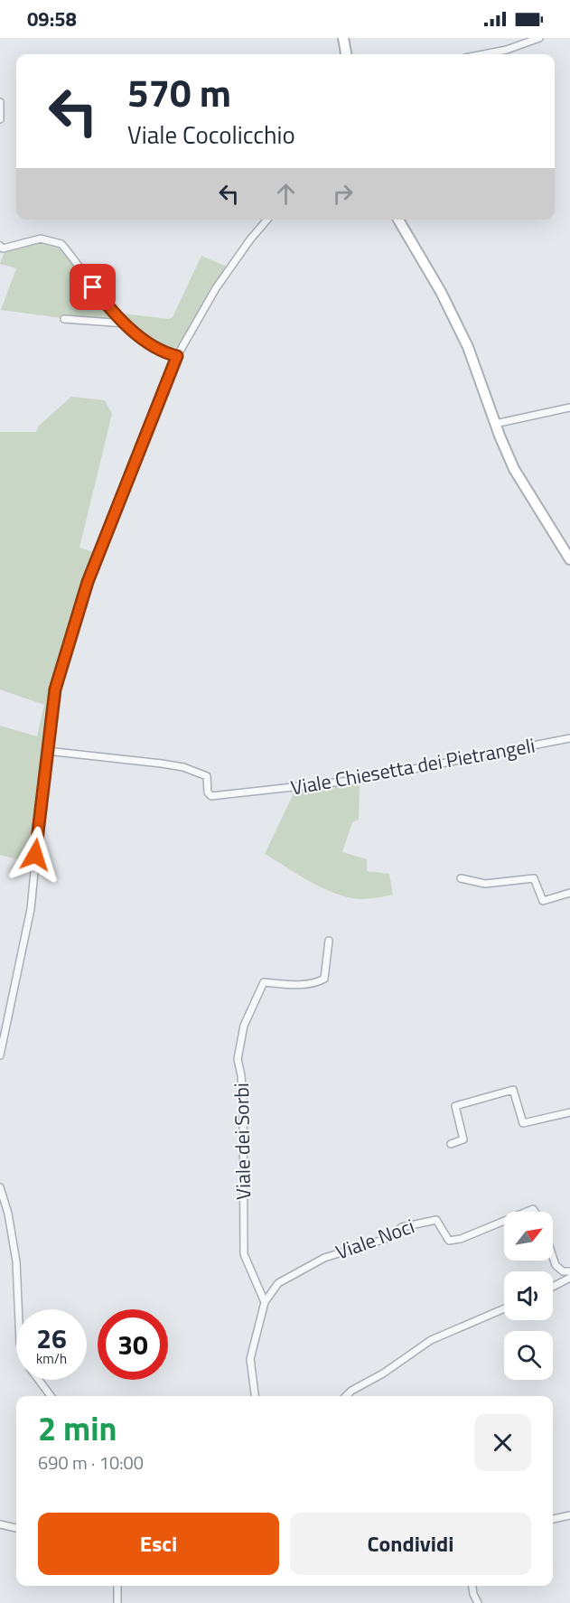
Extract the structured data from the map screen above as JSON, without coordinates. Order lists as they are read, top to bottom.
{
  "streets": {
    "street": ["Viale Chiesetta dei Pietrangeli", "Viale dei Sorbi", "Viale Noci"]
  },
  "crossings": [
    ["Viale dei Sorbi", "Viale Noci"]
  ],
  "north": "top right",
  "page": {
    "status": "09:58",
    "turn": ["570 m", "Viale Cocolicchio"],
    "speed": "26 km/h",
    "limit": "30",
    "heading": ["2 min", "690 m · 10:00"],
    "buttons": ["Esci", "Condividi"]
  }
}
